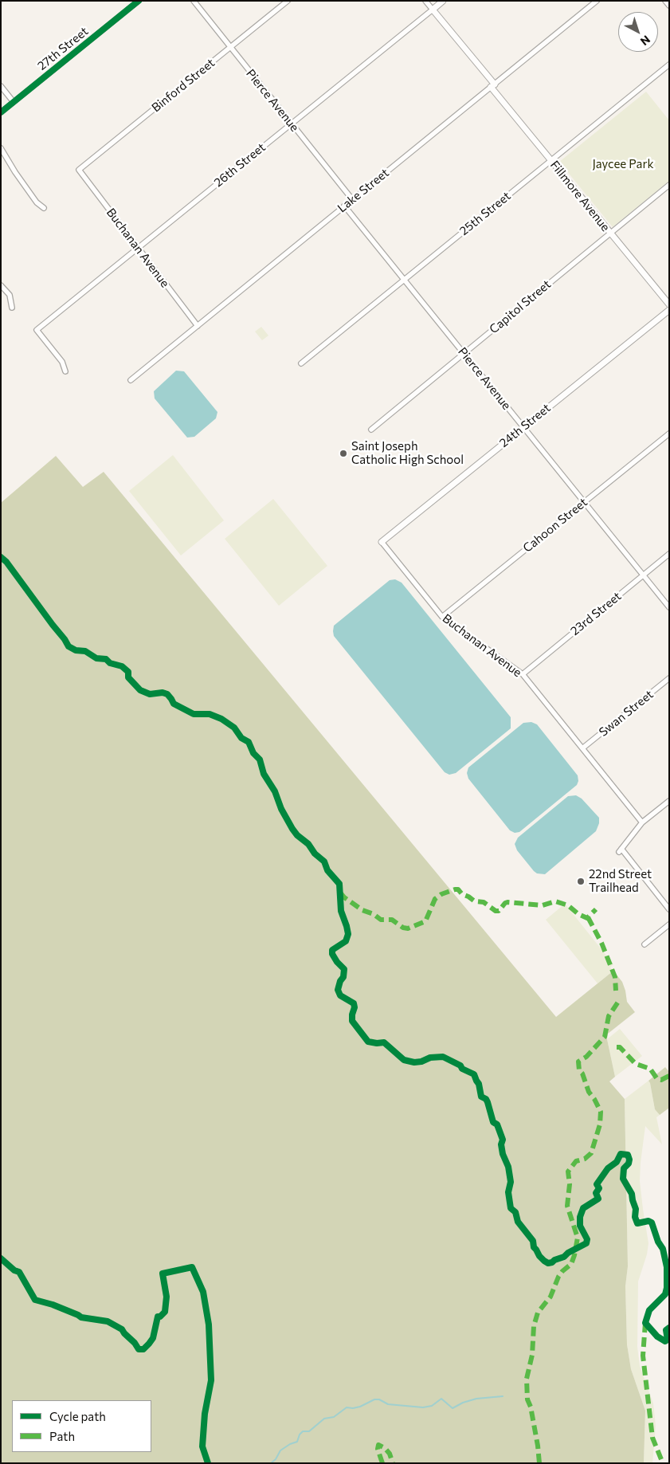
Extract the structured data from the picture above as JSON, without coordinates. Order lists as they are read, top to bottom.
{
  "streets": {
    "street": [
      "27th Street",
      "Binford Street",
      "Pierce Avenue",
      "26th Street",
      "Lake Street",
      "Fillmore Avenue",
      "25th Street",
      "Buchanan Avenue",
      "Capitol Street",
      "24th Street",
      "Cahoon Street",
      "23rd Street",
      "Swan Street"
    ]
  },
  "crossings": [
    ["Binford Street", "Pierce Avenue"],
    ["Binford Street", "Buchanan Avenue"],
    ["Pierce Avenue", "26th Street"],
    ["Pierce Avenue", "Lake Street"],
    ["Pierce Avenue", "25th Street"],
    ["Pierce Avenue", "Capitol Street"],
    ["Pierce Avenue", "24th Street"],
    ["Pierce Avenue", "Cahoon Street"],
    ["Pierce Avenue", "23rd Street"],
    ["26th Street", "Fillmore Avenue"],
    ["26th Street", "Buchanan Avenue"],
    ["Lake Street", "Fillmore Avenue"],
    ["Lake Street", "Buchanan Avenue"],
    ["Fillmore Avenue", "25th Street"],
    ["Fillmore Avenue", "Capitol Street"],
    ["Buchanan Avenue", "24th Street"],
    ["Buchanan Avenue", "Cahoon Street"],
    ["Buchanan Avenue", "23rd Street"],
    ["Buchanan Avenue", "Swan Street"]
  ],
  "parks": ["Jaycee Park"],
  "places": ["Saint Joseph Catholic High School", "22nd Street Trailhead"],
  "legend": ["Cycle path", "Path"],
  "north": "bottom right"
}
